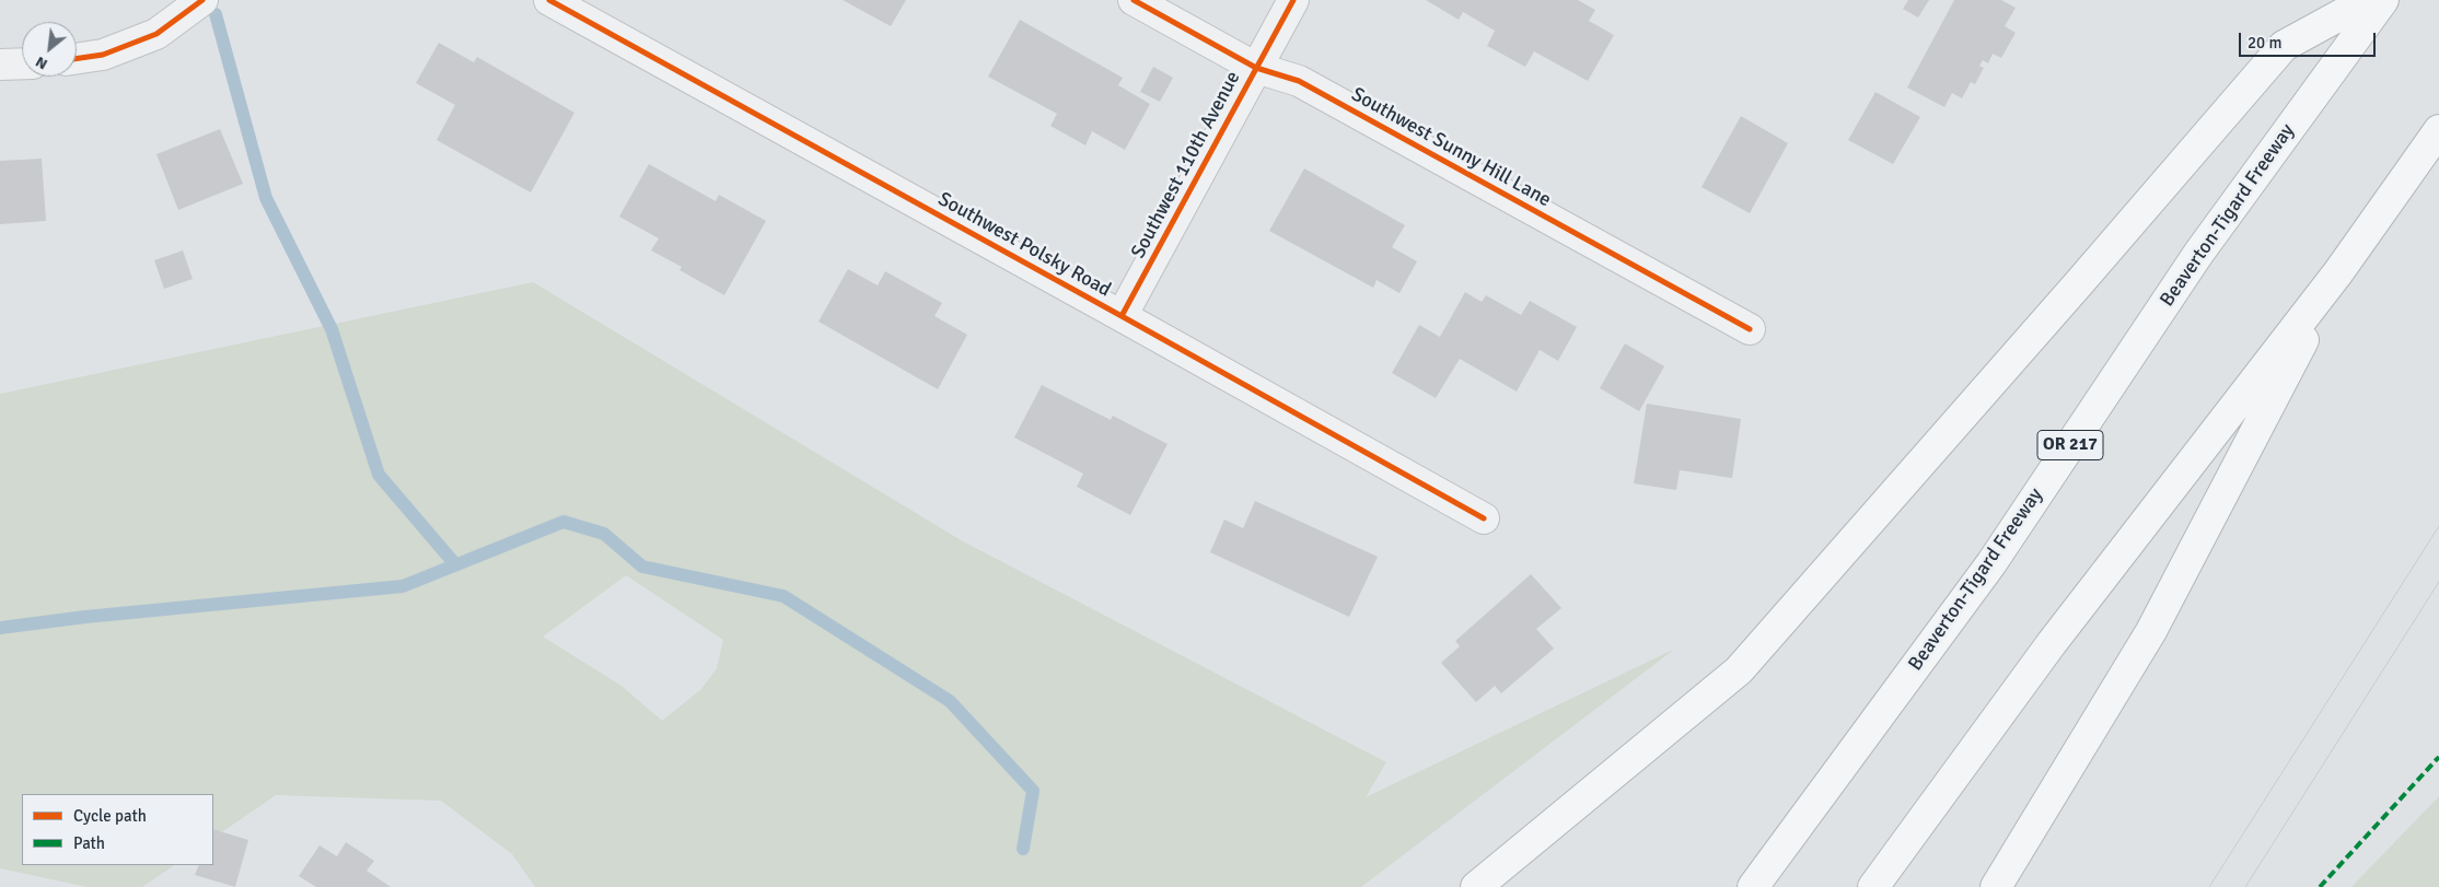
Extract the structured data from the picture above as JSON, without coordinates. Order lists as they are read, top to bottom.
{
  "streets": {
    "highway": ["Beaverton-Tigard Freeway", "OR 217"],
    "street": ["Southwest Sunny Hill Lane", "Southwest 110th Avenue", "Southwest Polsky Road"]
  },
  "crossings": [
    ["Southwest Sunny Hill Lane", "Southwest 110th Avenue"],
    ["Southwest 110th Avenue", "Southwest Polsky Road"]
  ],
  "legend": ["Cycle path", "Path"],
  "scale_bar": "20 m",
  "north": "bottom left"
}
